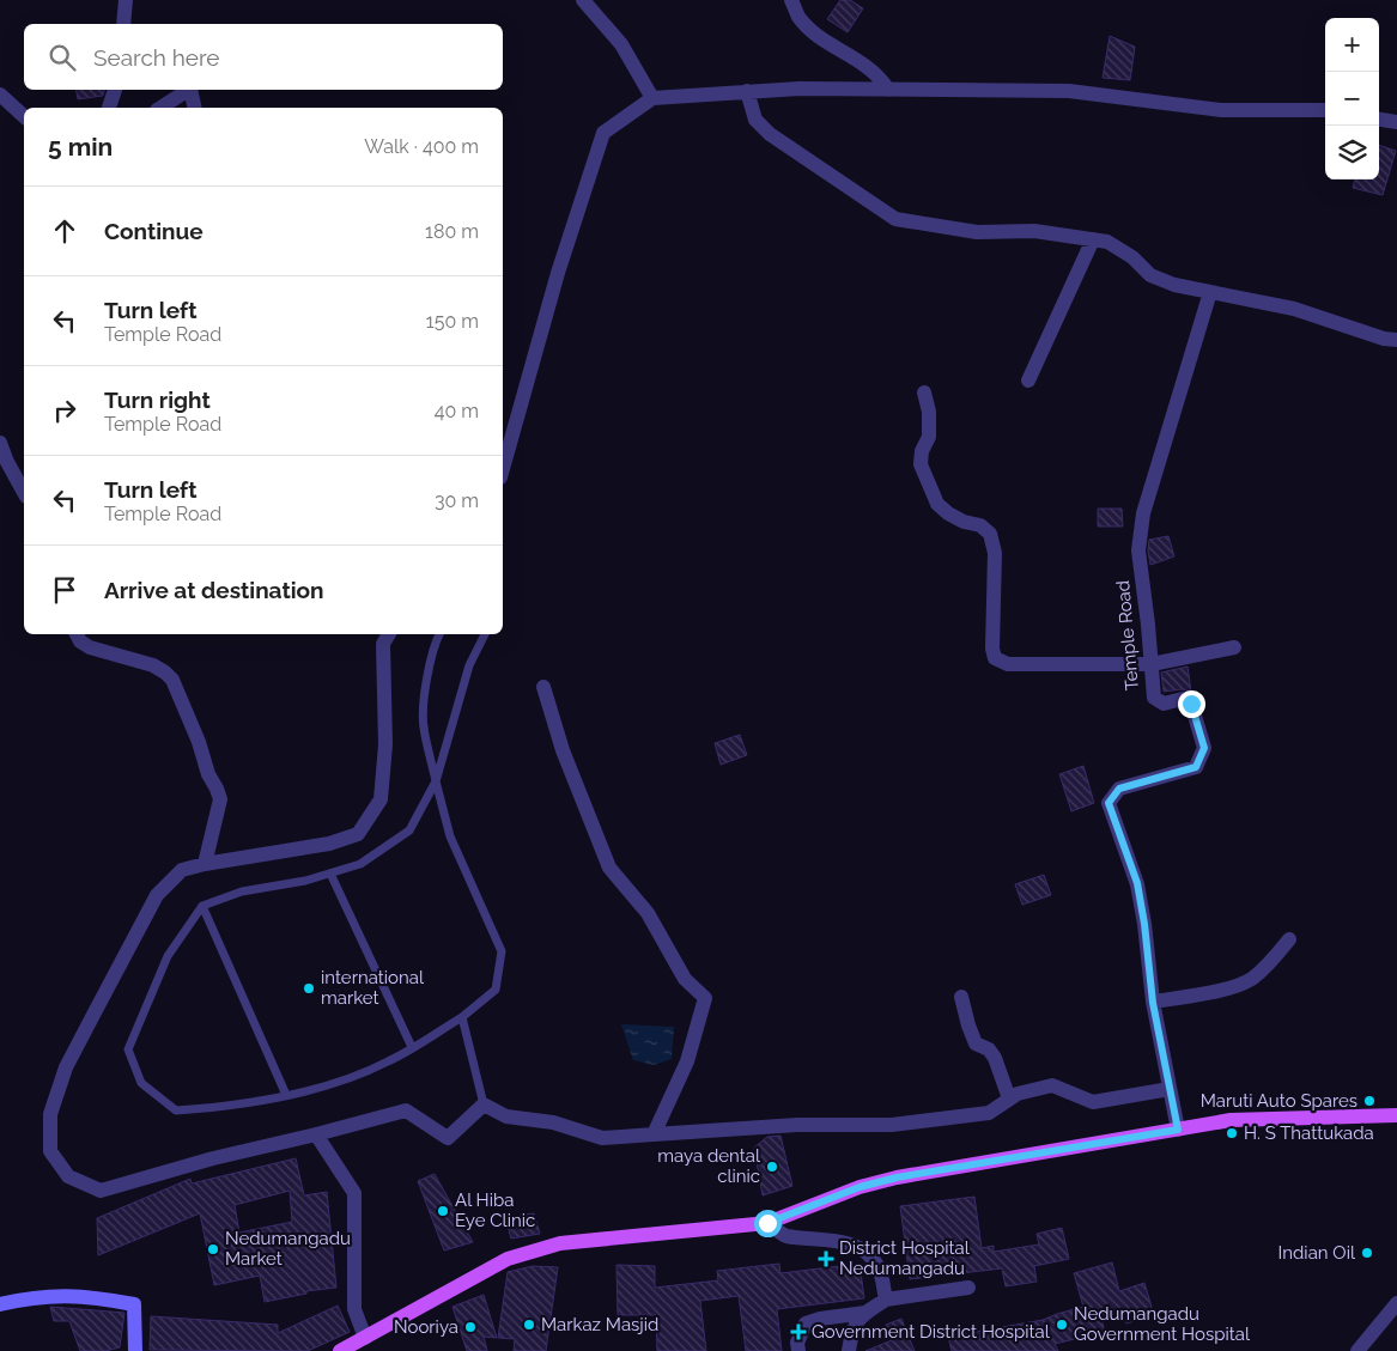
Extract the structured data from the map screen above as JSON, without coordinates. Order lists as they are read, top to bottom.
{
  "streets": {
    "street": ["Temple Road"]
  },
  "places": {
    "other": [
      "international market",
      "Maruti Auto Spares",
      "H. S Thattukada",
      "maya dental clinic",
      "Al Hiba Eye Clinic",
      "Nedumangadu Market",
      "Indian Oil",
      "Markaz Masjid",
      "Nedumangadu Government Hospital",
      "Nooriya"
    ],
    "health": ["District Hospital Nedumangadu", "Government District Hospital"]
  },
  "page": {
    "map_buttons": ["+", "−"],
    "search": "Search here",
    "heading": ["5 min", "Walk · 400 m"],
    "list": [
      ["Continue", "180 m"],
      ["Turn left", "Temple Road", "150 m"],
      ["Turn right", "Temple Road", "40 m"],
      ["Turn left", "Temple Road", "30 m"],
      "Arrive at destination"
    ]
  }
}
